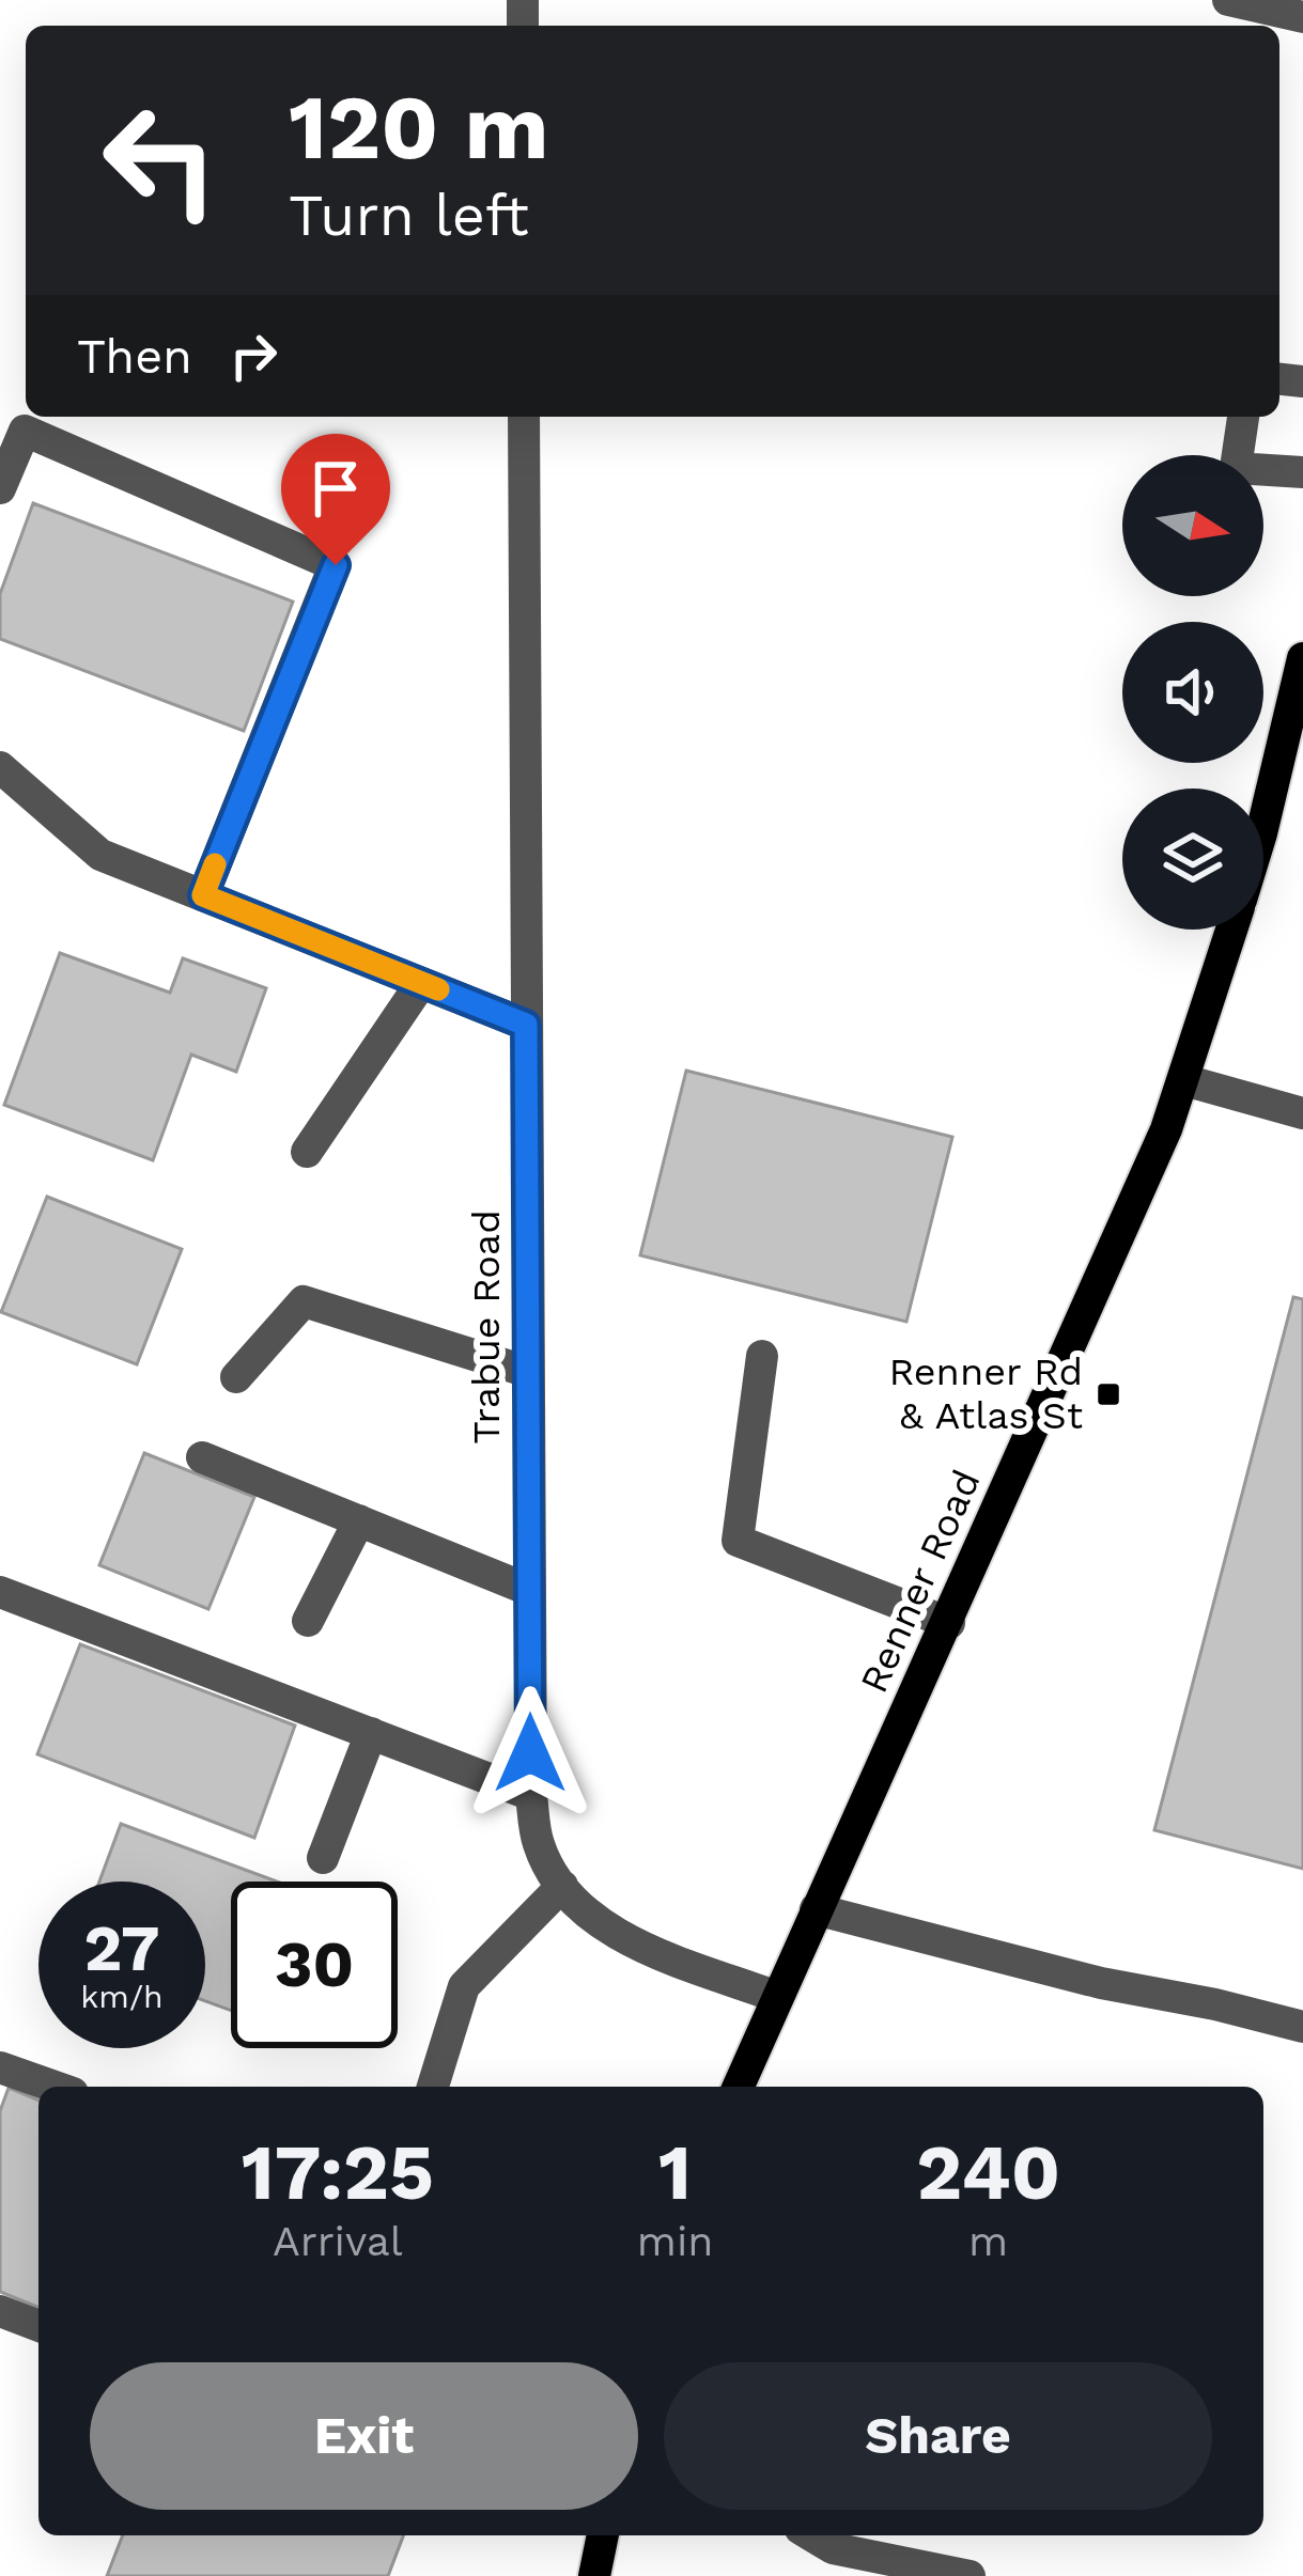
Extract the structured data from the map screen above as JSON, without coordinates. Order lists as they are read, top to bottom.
{
  "streets": {
    "main road": ["Renner Road"],
    "street": ["Trabue Road"]
  },
  "crossings": [
    ["Trabue Road", "Renner Road"]
  ],
  "places": {
    "transit": ["Renner Rd & Atlas St"]
  },
  "north": "right",
  "page": {
    "turn": ["120 m", "Turn left"],
    "then": "Then",
    "speed": "27 km/h",
    "limit": "30",
    "eta": [
      "17:25",
      "Arrival",
      "1",
      "min",
      "240",
      "m"
    ],
    "buttons": ["Exit", "Share"]
  }
}
